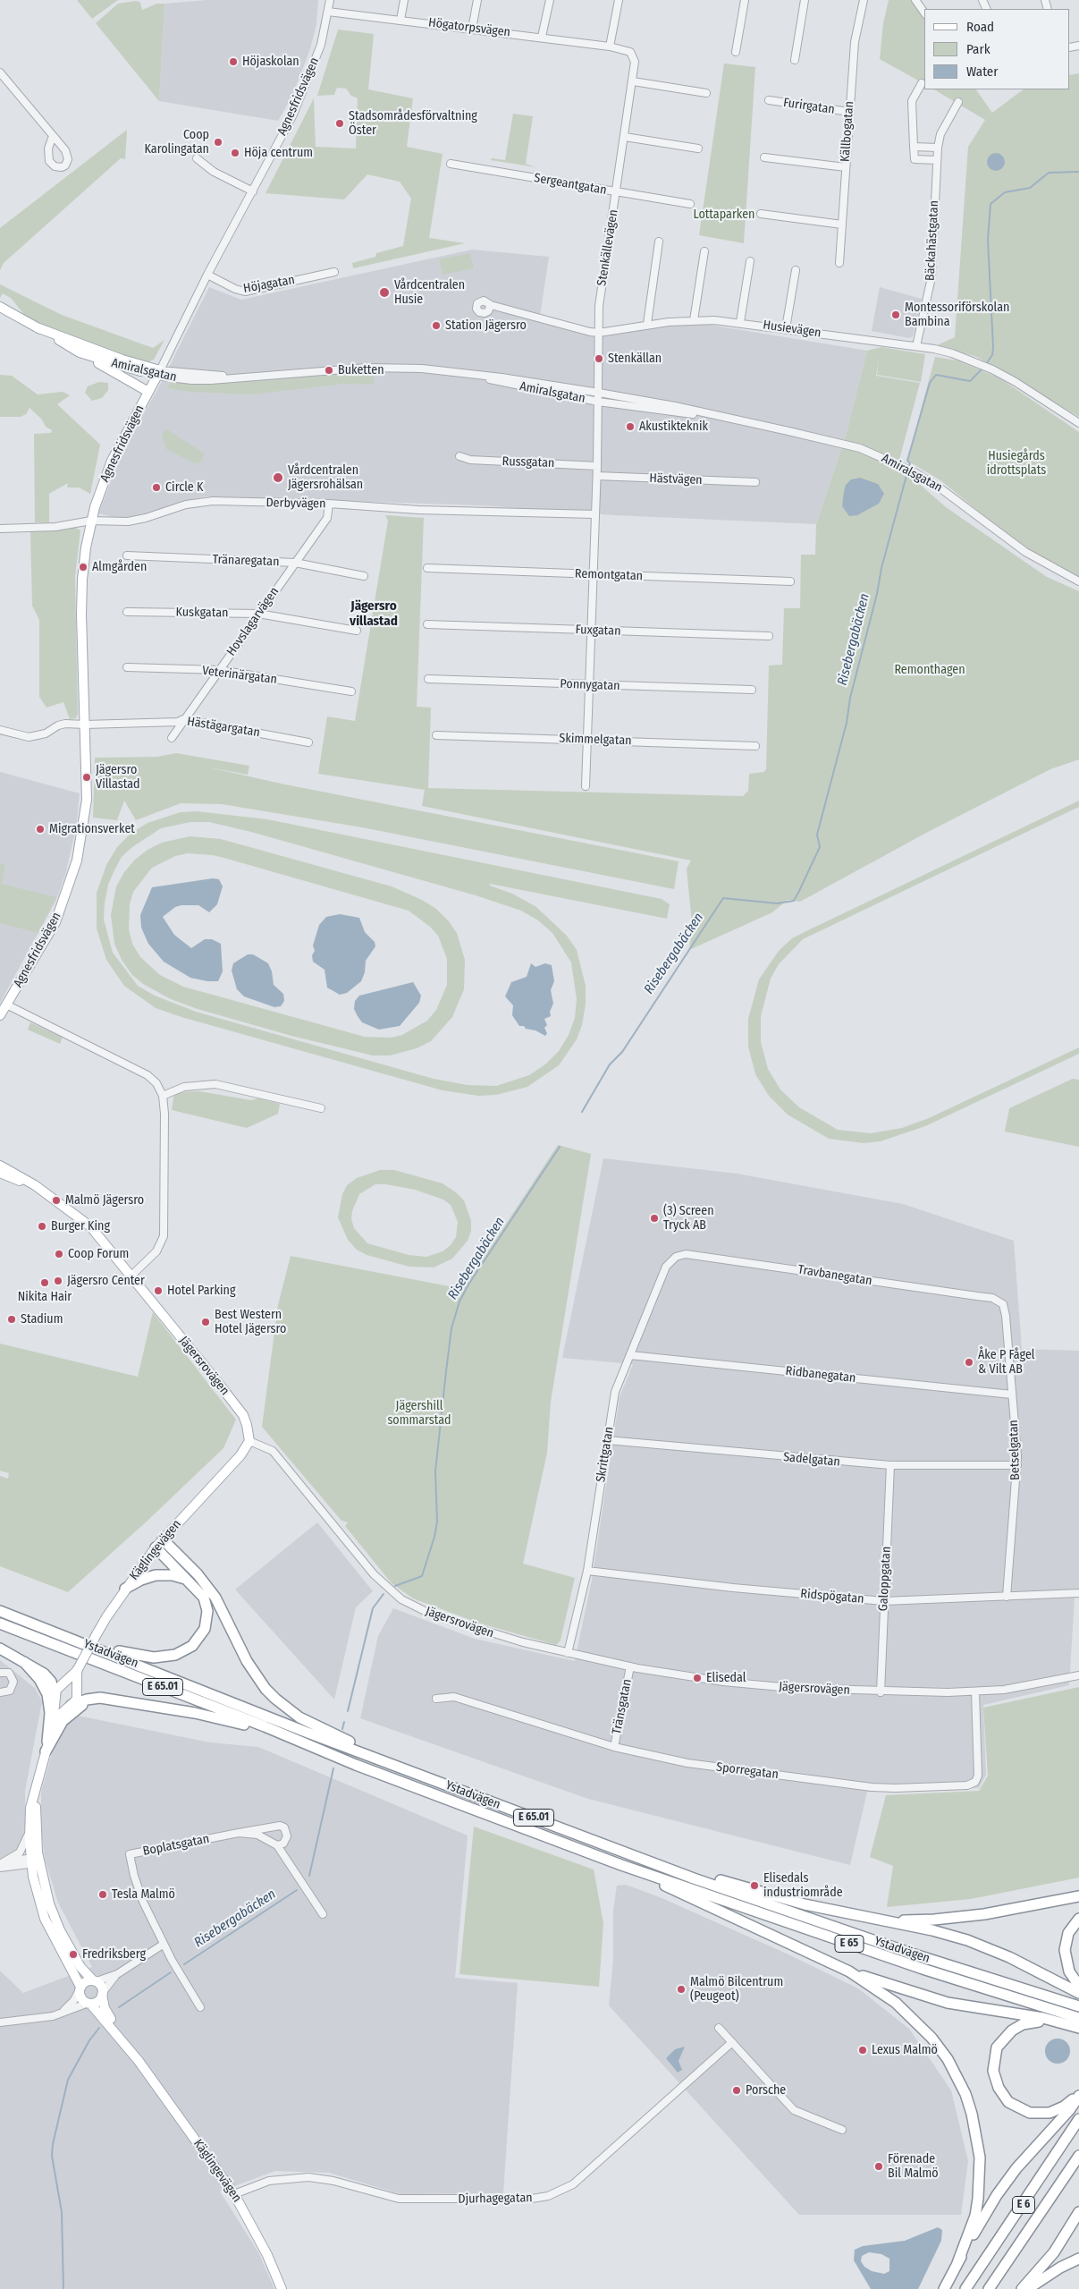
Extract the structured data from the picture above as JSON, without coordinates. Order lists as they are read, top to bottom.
{
  "streets": {
    "highway": [
      "Ystadvägen",
      "E 65.01",
      "E 65",
      "E 6"
    ],
    "main road": [
      "Agnesfridsvägen",
      "Amiralsgatan",
      "Jägersrovägen",
      "Käglingevägen"
    ],
    "street": [
      "Högatorpsvägen",
      "Furirgatan",
      "Källbogatan",
      "Sergeantgatan",
      "Bäckahästgatan",
      "Stenkällevägen",
      "Höjagatan",
      "Husievägen",
      "Russgatan",
      "Hästvägen",
      "Derbyvägen",
      "Tränaregatan",
      "Remontgatan",
      "Kuskgatan",
      "Hovslagarvägen",
      "Fuxgatan",
      "Veterinärgatan",
      "Ponnygatan",
      "Hästägargatan",
      "Skimmelgatan",
      "Travbanegatan",
      "Ridbanegatan",
      "Betselgatan",
      "Skrittgatan",
      "Sadelgatan",
      "Galoppgatan",
      "Ridspögatan",
      "Tränsgatan",
      "Sporregatan",
      "Boplatsgatan",
      "Djurhagegatan"
    ]
  },
  "crossings": [
    ["Högatorpsvägen", "Agnesfridsvägen"],
    ["Högatorpsvägen", "Stenkällevägen"],
    ["Agnesfridsvägen", "Höjagatan"],
    ["Agnesfridsvägen", "Amiralsgatan"],
    ["Agnesfridsvägen", "Derbyvägen"],
    ["Agnesfridsvägen", "Hästägargatan"],
    ["Furirgatan", "Källbogatan"],
    ["Sergeantgatan", "Stenkällevägen"],
    ["Bäckahästgatan", "Husievägen"],
    ["Stenkällevägen", "Husievägen"],
    ["Stenkällevägen", "Amiralsgatan"],
    ["Stenkällevägen", "Russgatan"],
    ["Stenkällevägen", "Hästvägen"],
    ["Stenkällevägen", "Derbyvägen"],
    ["Derbyvägen", "Hovslagarvägen"],
    ["Tränaregatan", "Hovslagarvägen"],
    ["Kuskgatan", "Hovslagarvägen"],
    ["Hovslagarvägen", "Veterinärgatan"],
    ["Hovslagarvägen", "Hästägargatan"],
    ["Travbanegatan", "Betselgatan"],
    ["Travbanegatan", "Skrittgatan"],
    ["Jägersrovägen", "Skrittgatan"],
    ["Jägersrovägen", "Käglingevägen"],
    ["Jägersrovägen", "Galoppgatan"],
    ["Jägersrovägen", "Tränsgatan"],
    ["Jägersrovägen", "Sporregatan"],
    ["Ridbanegatan", "Betselgatan"],
    ["Ridbanegatan", "Skrittgatan"],
    ["Betselgatan", "Sadelgatan"],
    ["Betselgatan", "Ridspögatan"],
    ["Skrittgatan", "Sadelgatan"],
    ["Skrittgatan", "Ridspögatan"],
    ["Sadelgatan", "Galoppgatan"],
    ["Käglingevägen", "Djurhagegatan"],
    ["Galoppgatan", "Ridspögatan"],
    ["Tränsgatan", "Sporregatan"]
  ],
  "districts": ["Jägersro villastad"],
  "water": ["Risebergabäcken"],
  "parks": [
    "Lottaparken",
    "Husiegårds idrottsplats",
    "Remonthagen",
    "Jägershill sommarstad"
  ],
  "places": [
    "Höjaskolan",
    "Stadsområdesförvaltning Öster",
    "Coop Karolingatan",
    "Höja centrum",
    "Vårdcentralen Husie",
    "Montessoriförskolan Bambina",
    "Station Jägersro",
    "Stenkällan",
    "Buketten",
    "Akustikteknik",
    "Vårdcentralen Jägersrohälsan",
    "Circle K",
    "Almgården",
    "Jägersro Villastad",
    "Migrationsverket",
    "Malmö Jägersro",
    "(3) Screen Tryck AB",
    "Burger King",
    "Coop Forum",
    "Jägersro Center",
    "Nikita Hair",
    "Hotel Parking",
    "Stadium",
    "Best Western Hotel Jägersro",
    "Åke P Fågel & Vilt AB",
    "Elisedal",
    "Elisedals industriområde",
    "Tesla Malmö",
    "Fredriksberg",
    "Malmö Bilcentrum (Peugeot)",
    "Lexus Malmö",
    "Porsche",
    "Förenade Bil Malmö"
  ],
  "legend": ["Road", "Park", "Water"]
}
